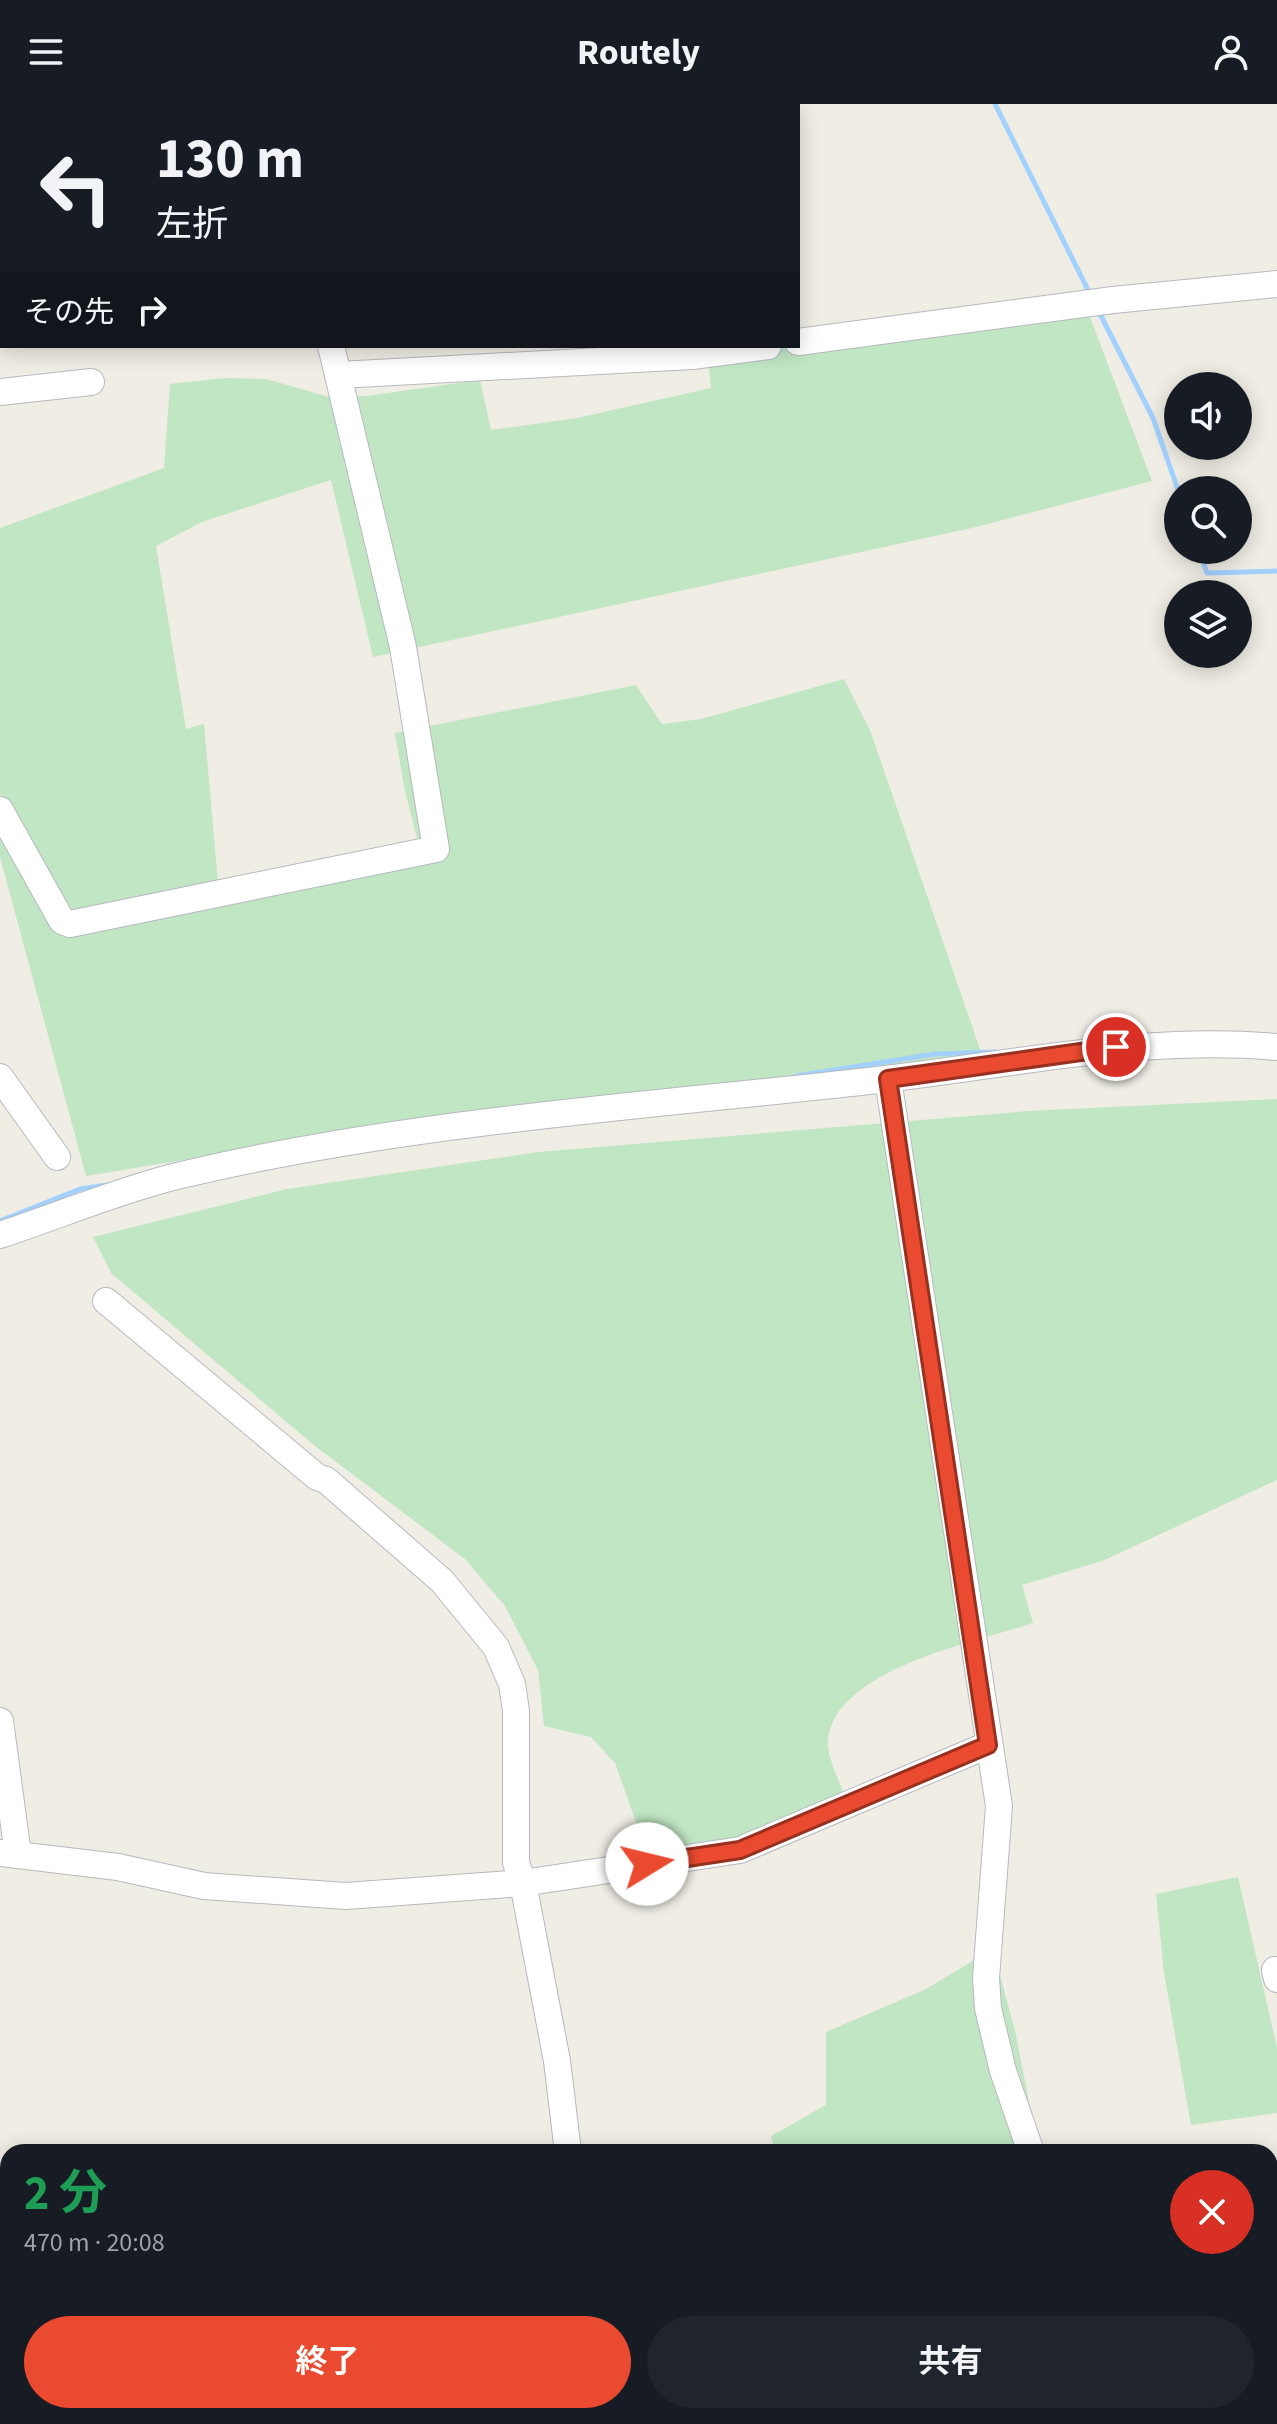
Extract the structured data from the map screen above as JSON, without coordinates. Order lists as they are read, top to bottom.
{
  "page": {
    "header": "Routely",
    "turn": ["130 m", "左折"],
    "then": "その先",
    "heading": ["2 分", "470 m · 20:08"],
    "buttons": ["終了", "共有"]
  }
}
